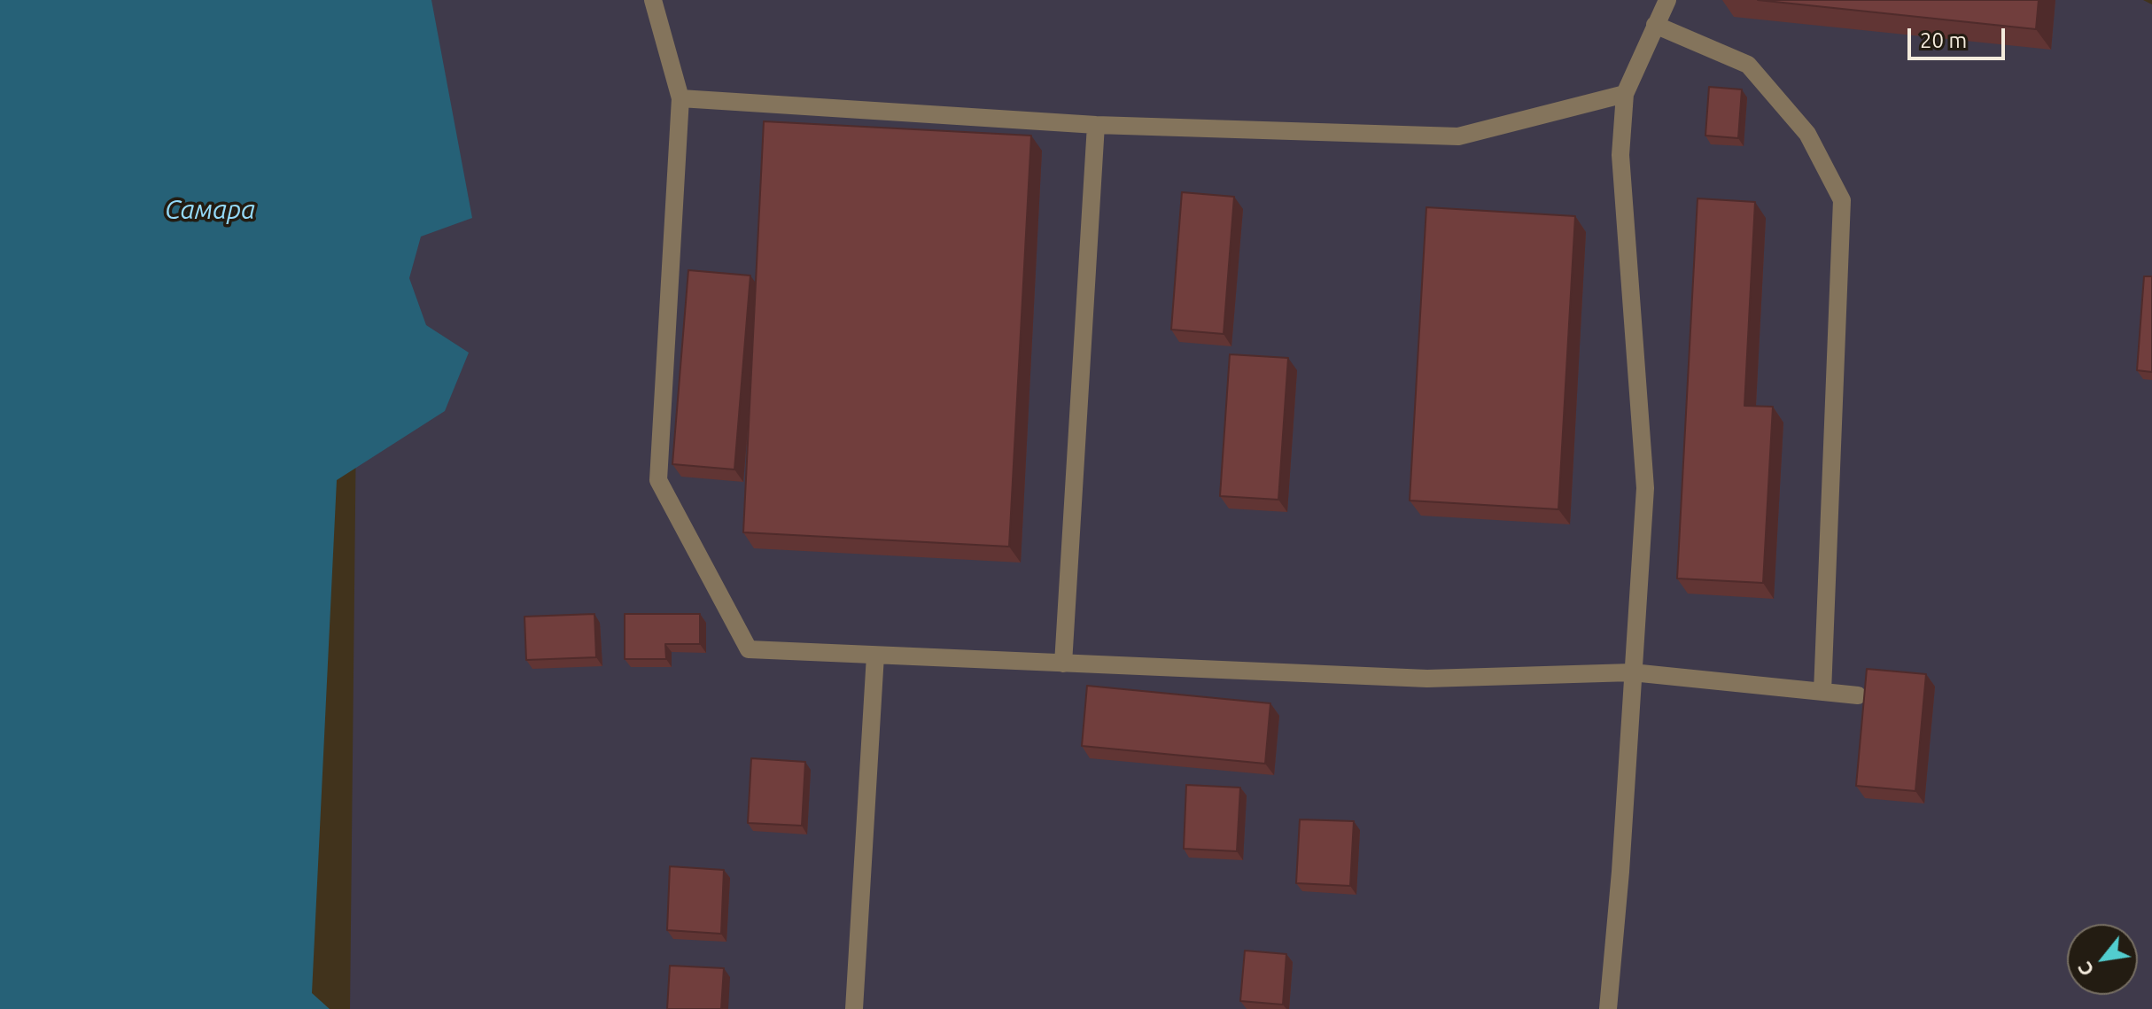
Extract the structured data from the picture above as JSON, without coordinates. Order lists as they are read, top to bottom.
{
  "water": ["Самара"],
  "scale_bar": "20 m",
  "north": "bottom left"
}
